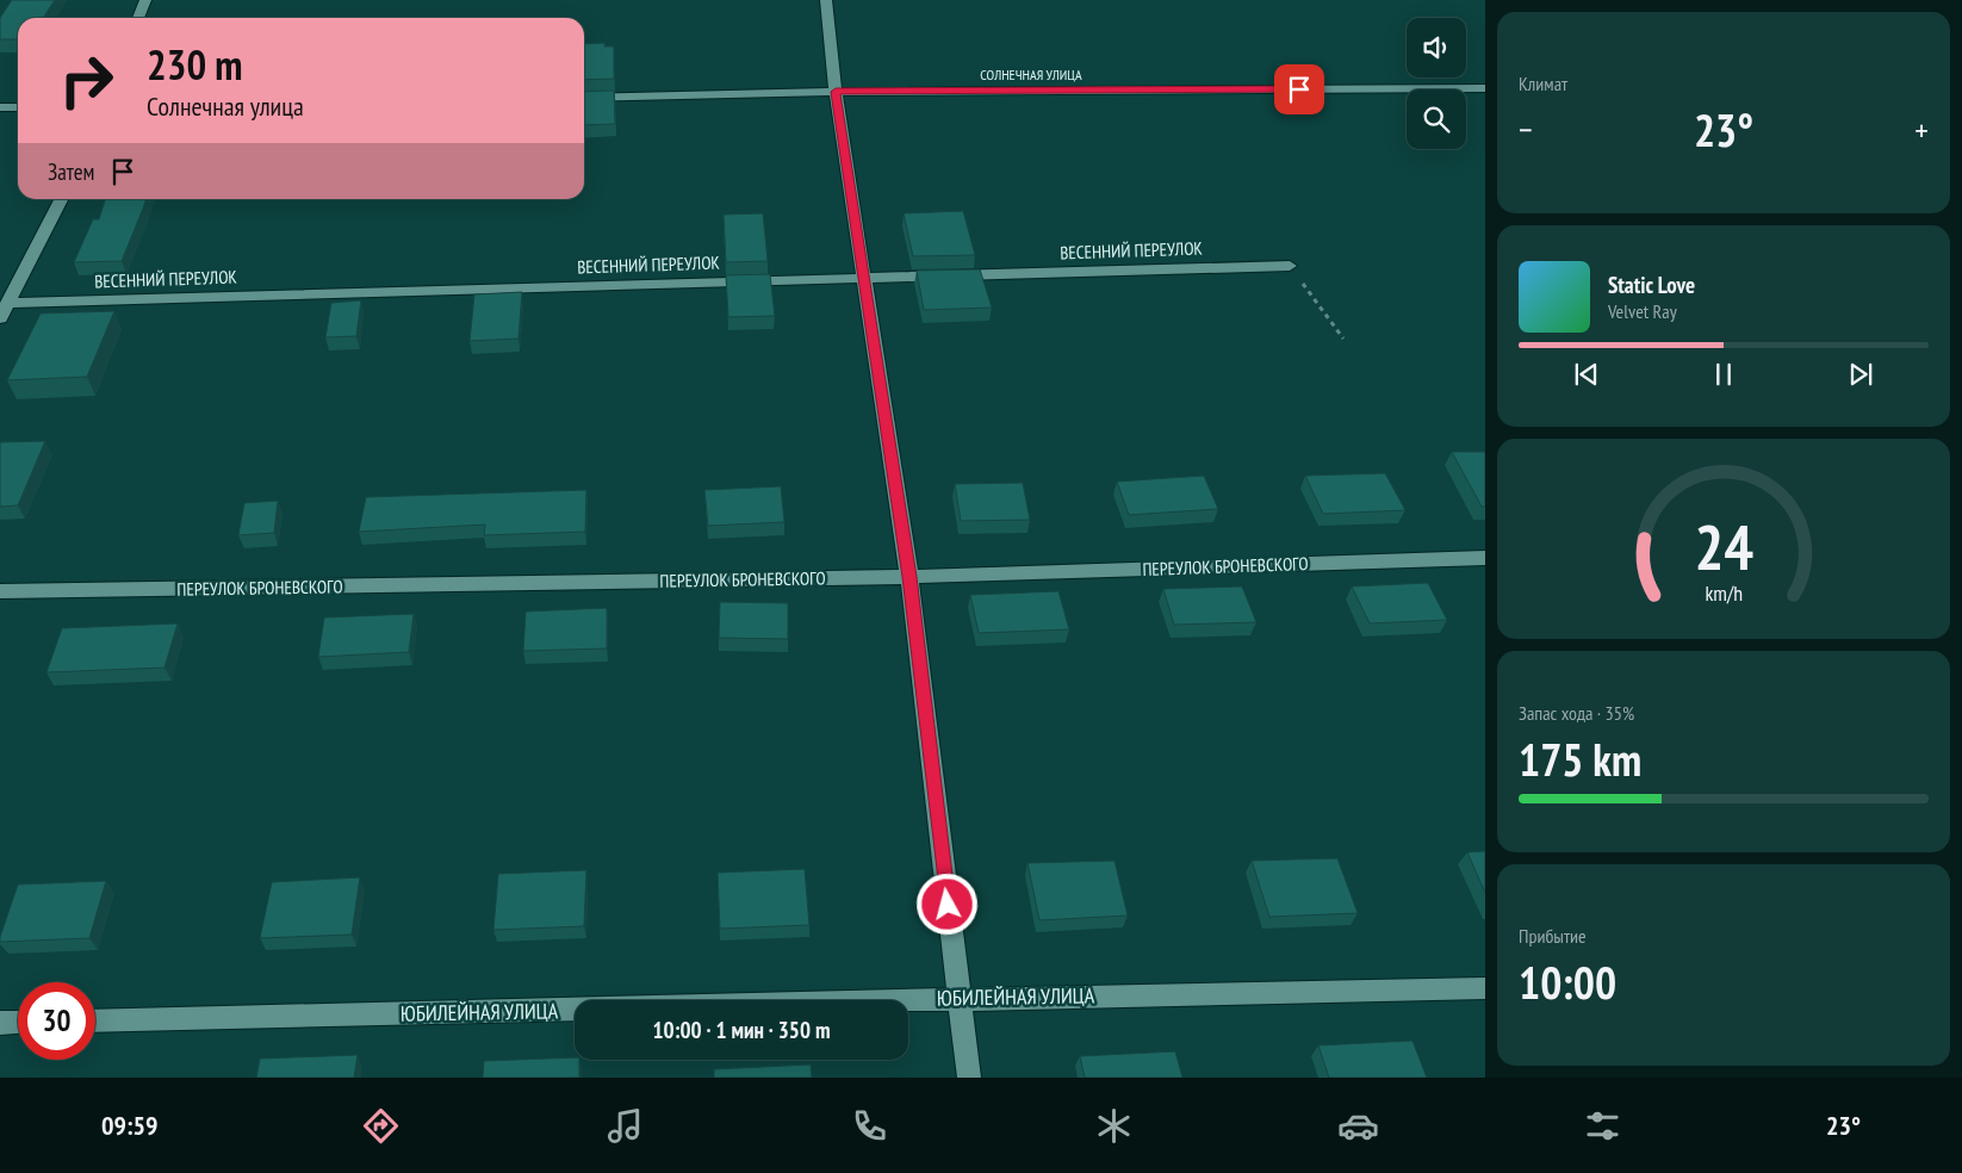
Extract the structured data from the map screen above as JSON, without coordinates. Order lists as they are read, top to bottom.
{
  "streets": {
    "street": [
      "СОЛНЕЧНАЯ УЛИЦА",
      "ВЕСЕННИЙ ПЕРЕУЛОК",
      "ПЕРЕУЛОК БРОНЕВСКОГО",
      "ЮБИЛЕЙНАЯ УЛИЦА"
    ]
  },
  "page": {
    "tile": [
      "Климат",
      ["Запас хода · 35%", "175 km"],
      ["Прибытие", "10:00"]
    ],
    "turn": ["230 m", "Солнечная улица"],
    "heat": ["−", "23°", "+"],
    "then": "Затем",
    "song": ["Static Love", "Velvet Ray"],
    "limit": "30",
    "trip": "10:00 · 1 мин · 350 m",
    "tabs": ["09:59", "23°"],
    "gauge": ["24", "km/h"]
  }
}
